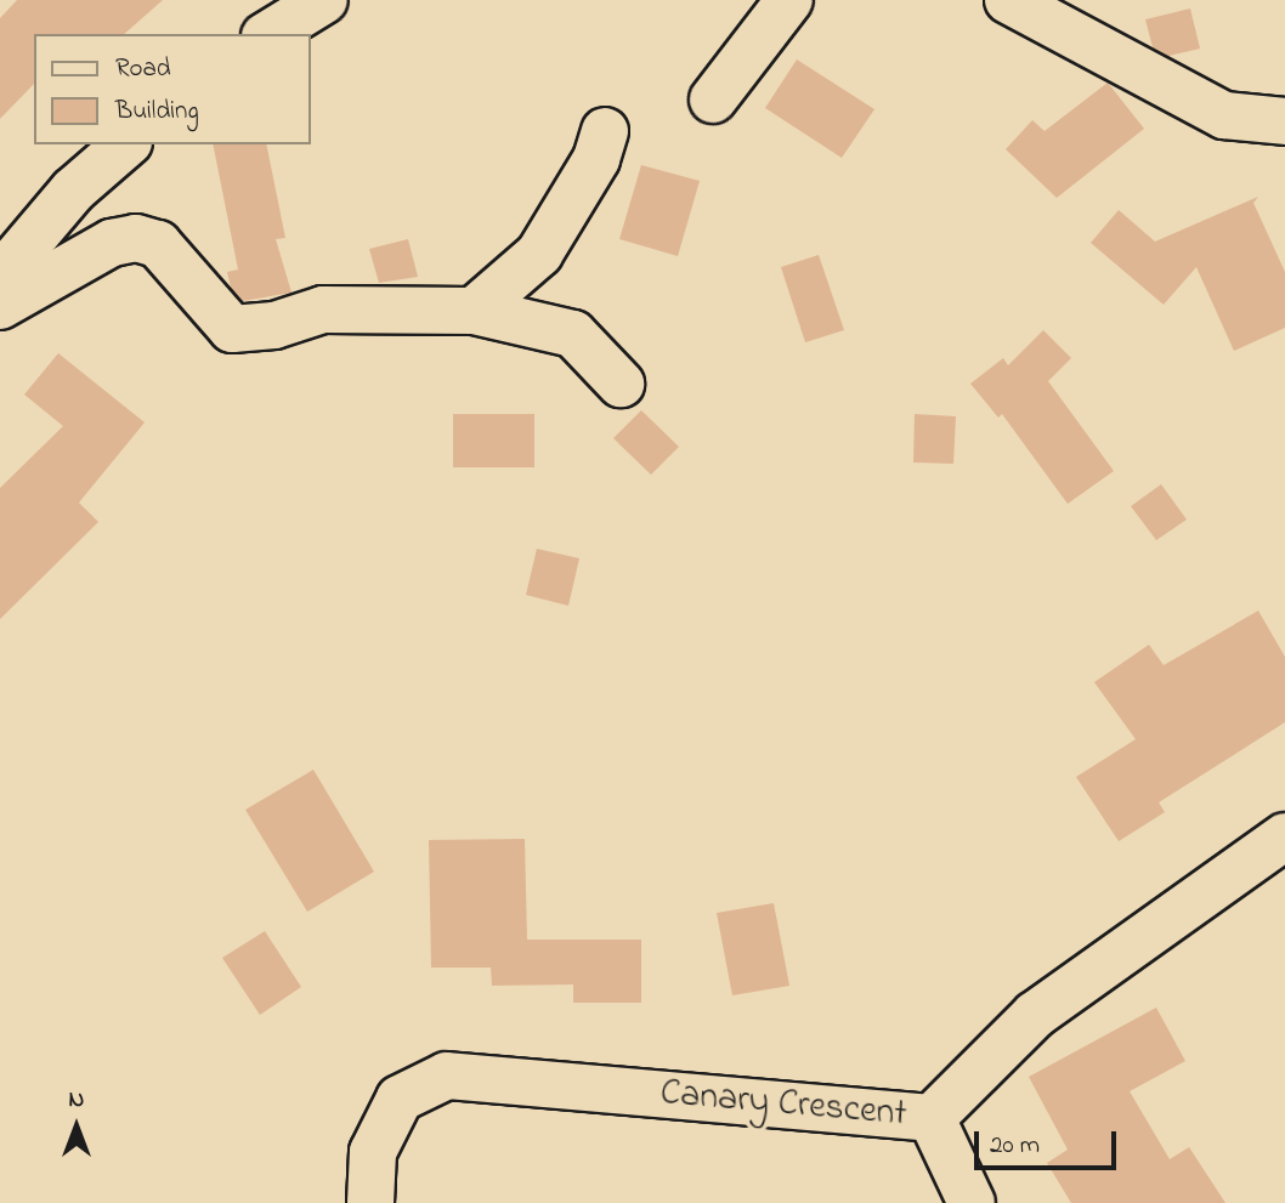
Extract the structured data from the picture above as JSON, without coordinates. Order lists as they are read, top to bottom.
{
  "streets": {
    "street": ["Canary Crescent"]
  },
  "legend": ["Road", "Building"],
  "scale_bar": "20 m",
  "north": "top"
}
